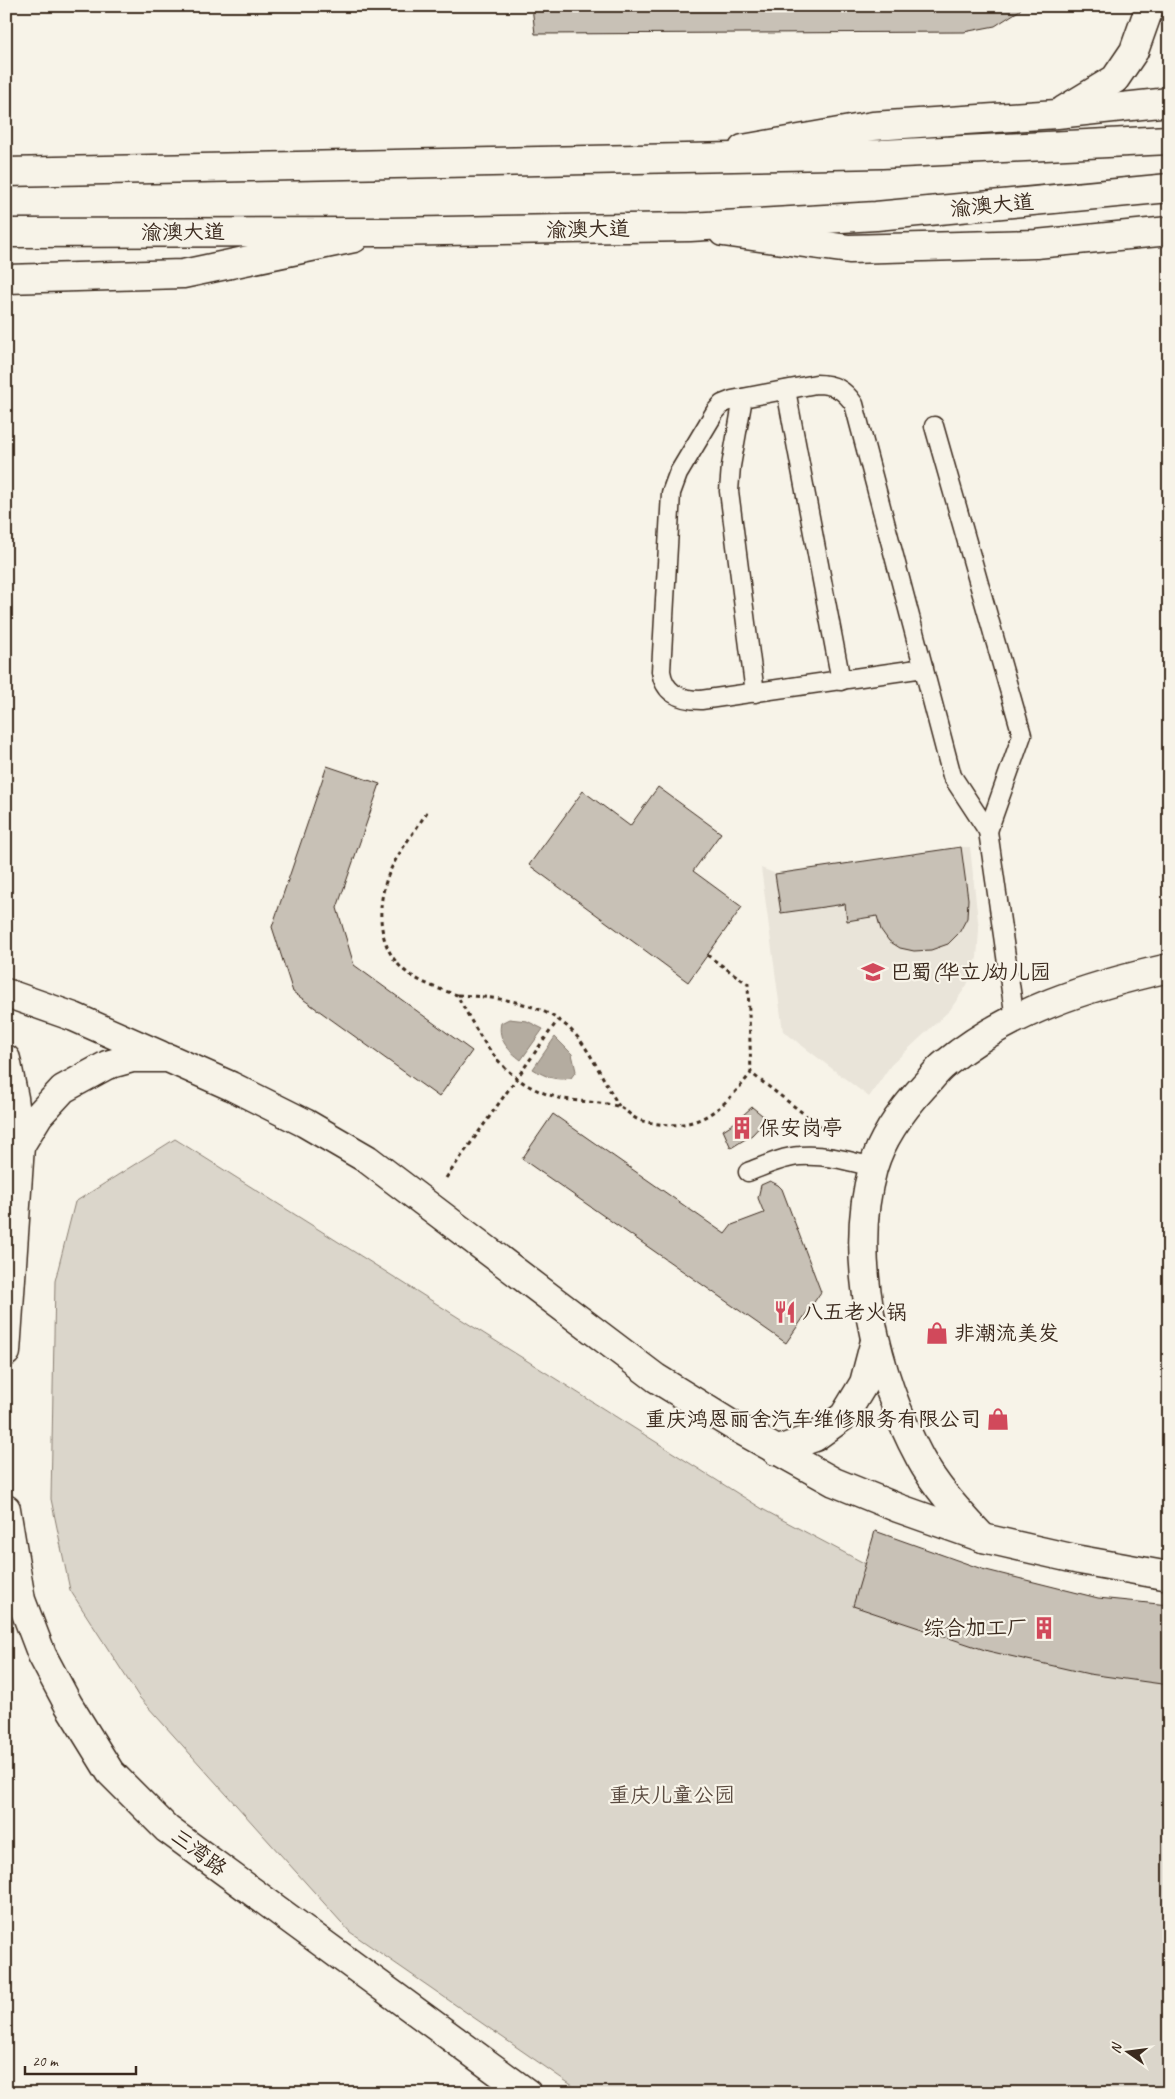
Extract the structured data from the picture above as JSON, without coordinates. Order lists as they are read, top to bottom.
{
  "streets": {
    "street": ["渝澳大道", "三湾路"]
  },
  "parks": ["重庆儿童公园"],
  "places": {
    "school or university": ["巴蜀(华立)幼儿园"],
    "building": ["保安岗亭", "综合加工厂"],
    "restaurant": ["八五老火锅"],
    "shop": ["非潮流美发", "重庆鸿恩丽舍汽车维修服务有限公司"]
  },
  "scale_bar": "20 m",
  "north": "left"
}
